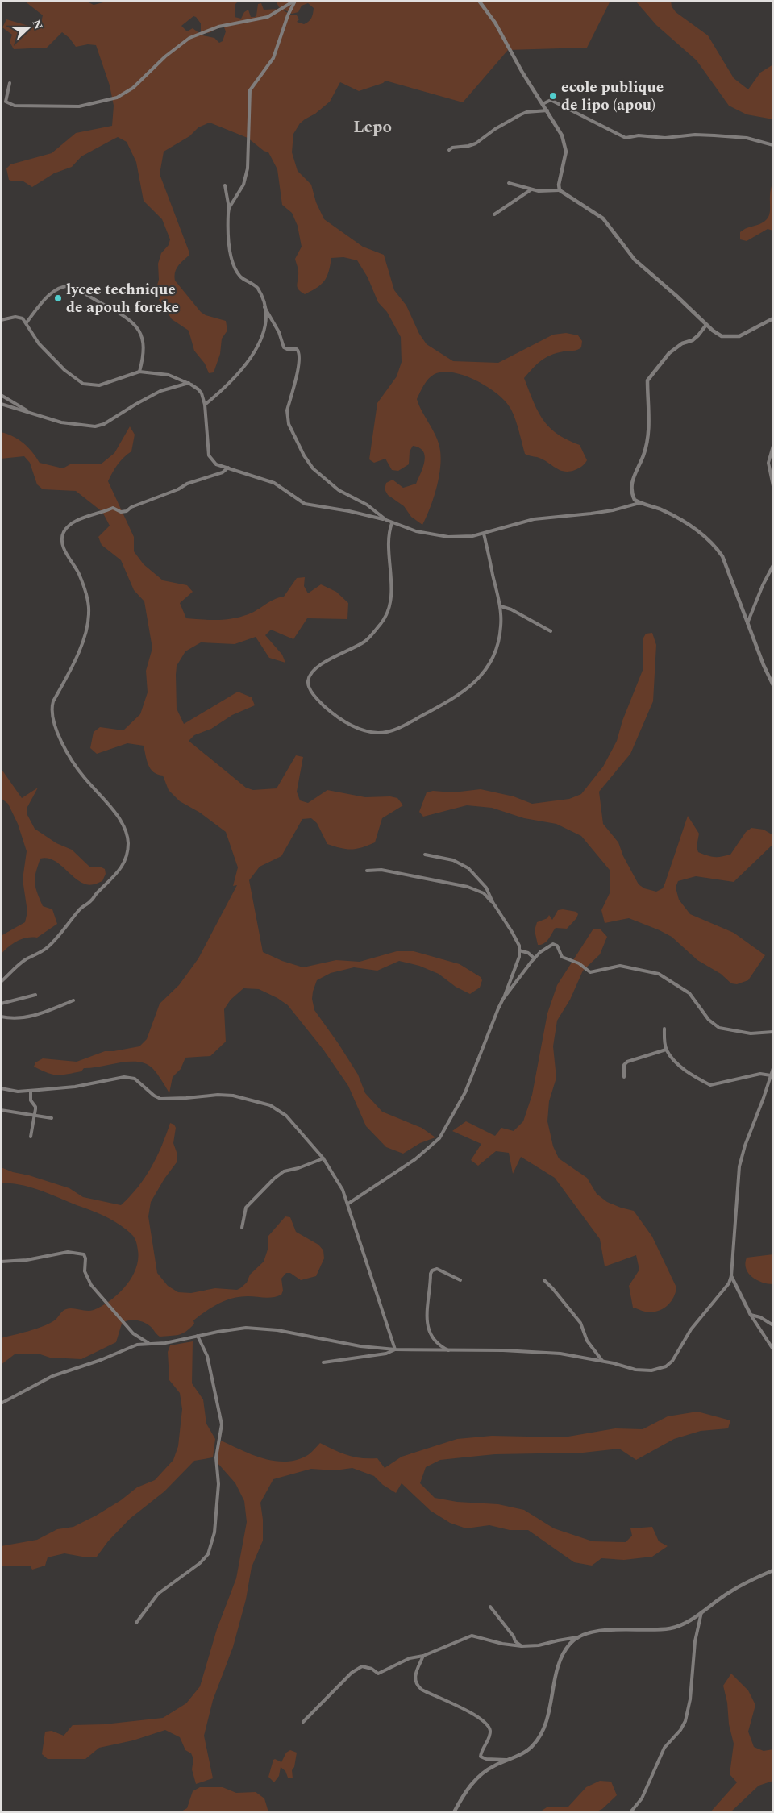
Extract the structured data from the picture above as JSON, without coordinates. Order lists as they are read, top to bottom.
{
  "districts": ["Lepo"],
  "places": ["ecole publique de lipo (apou)", "lycee technique de apouh foreke"],
  "north": "right"
}
